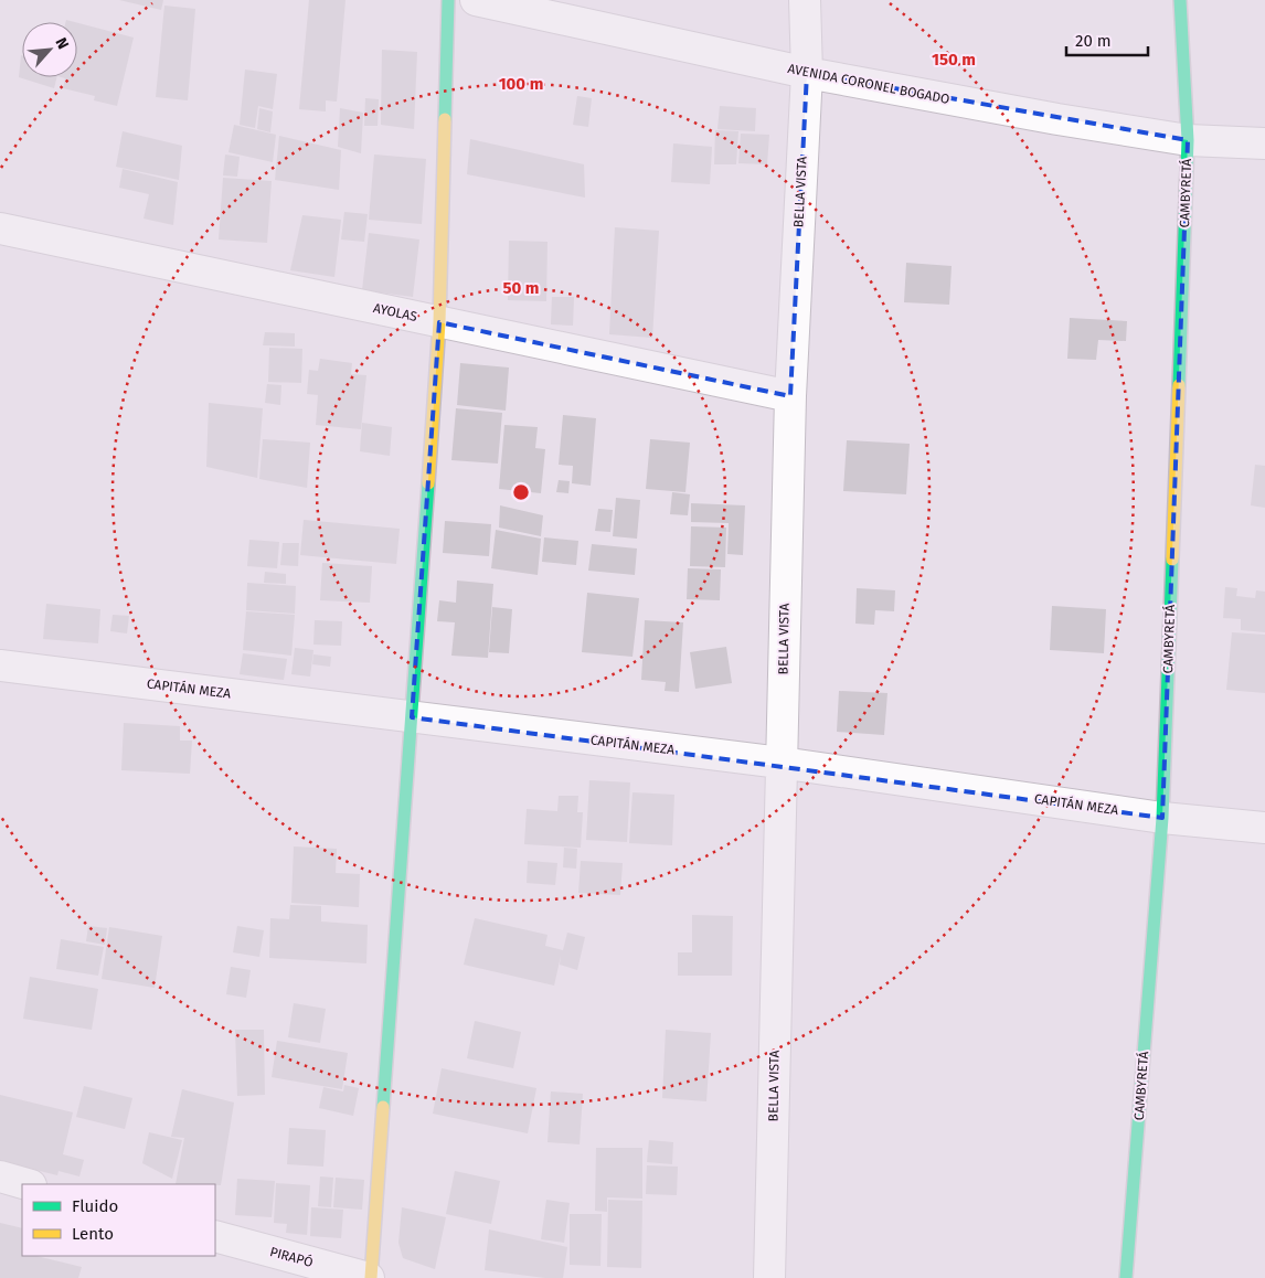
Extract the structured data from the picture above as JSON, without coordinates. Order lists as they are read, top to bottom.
{
  "streets": {
    "street": [
      "AVENIDA CORONEL BOGADO",
      "BELLA VISTA",
      "CAMBYRETÁ",
      "AYOLAS",
      "CAPITÁN MEZA",
      "PIRAPÓ"
    ]
  },
  "crossings": [
    ["AVENIDA CORONEL BOGADO", "BELLA VISTA"],
    ["AVENIDA CORONEL BOGADO", "CAMBYRETÁ"],
    ["BELLA VISTA", "AYOLAS"],
    ["BELLA VISTA", "CAPITÁN MEZA"],
    ["CAMBYRETÁ", "CAPITÁN MEZA"]
  ],
  "legend": ["Fluido", "Lento"],
  "scale_bar": "20 m",
  "north": "top right",
  "rings": ["150 m", "100 m", "50 m"]
}
